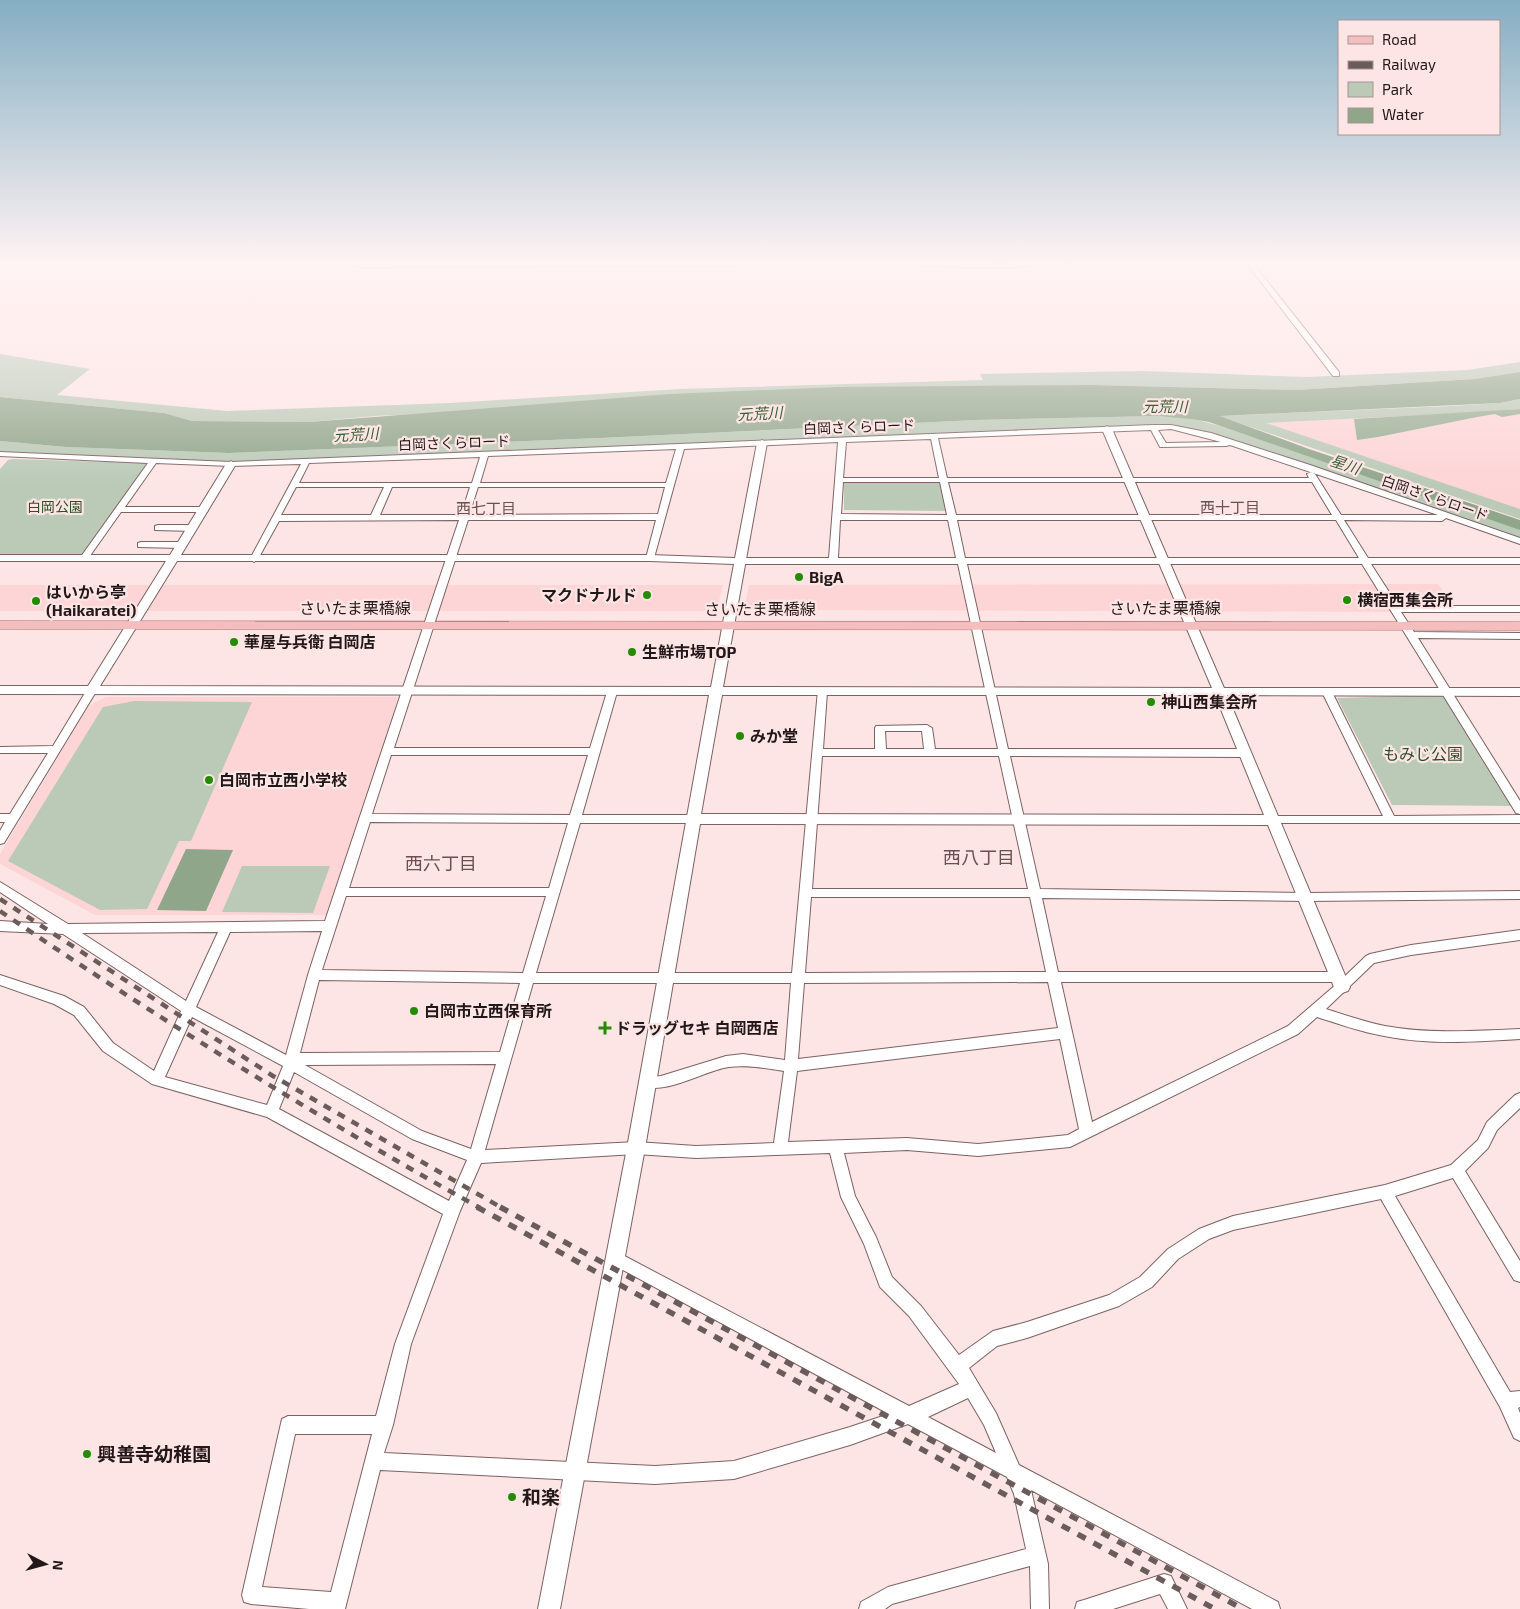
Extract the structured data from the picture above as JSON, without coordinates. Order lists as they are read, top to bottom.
{
  "streets": {
    "main road": ["さいたま栗橋線"],
    "street": ["白岡さくらロード"]
  },
  "districts": [
    "西十丁目",
    "西七丁目",
    "西八丁目",
    "西六丁目"
  ],
  "water": ["元荒川", "星川"],
  "parks": ["白岡公園", "もみじ公園"],
  "places": {
    "other": [
      "BigA",
      "マクドナルド",
      "横宿西集会所",
      "はいから亭 (Haikaratei)",
      "華屋与兵衛 白岡店",
      "生鮮市場TOP",
      "神山西集会所",
      "みか堂",
      "白岡市立西小学校",
      "白岡市立西保育所",
      "興善寺幼稚園",
      "和楽"
    ],
    "health": ["ドラッグセキ 白岡西店"]
  },
  "legend": [
    "Road",
    "Railway",
    "Park",
    "Water"
  ],
  "north": "right"
}
